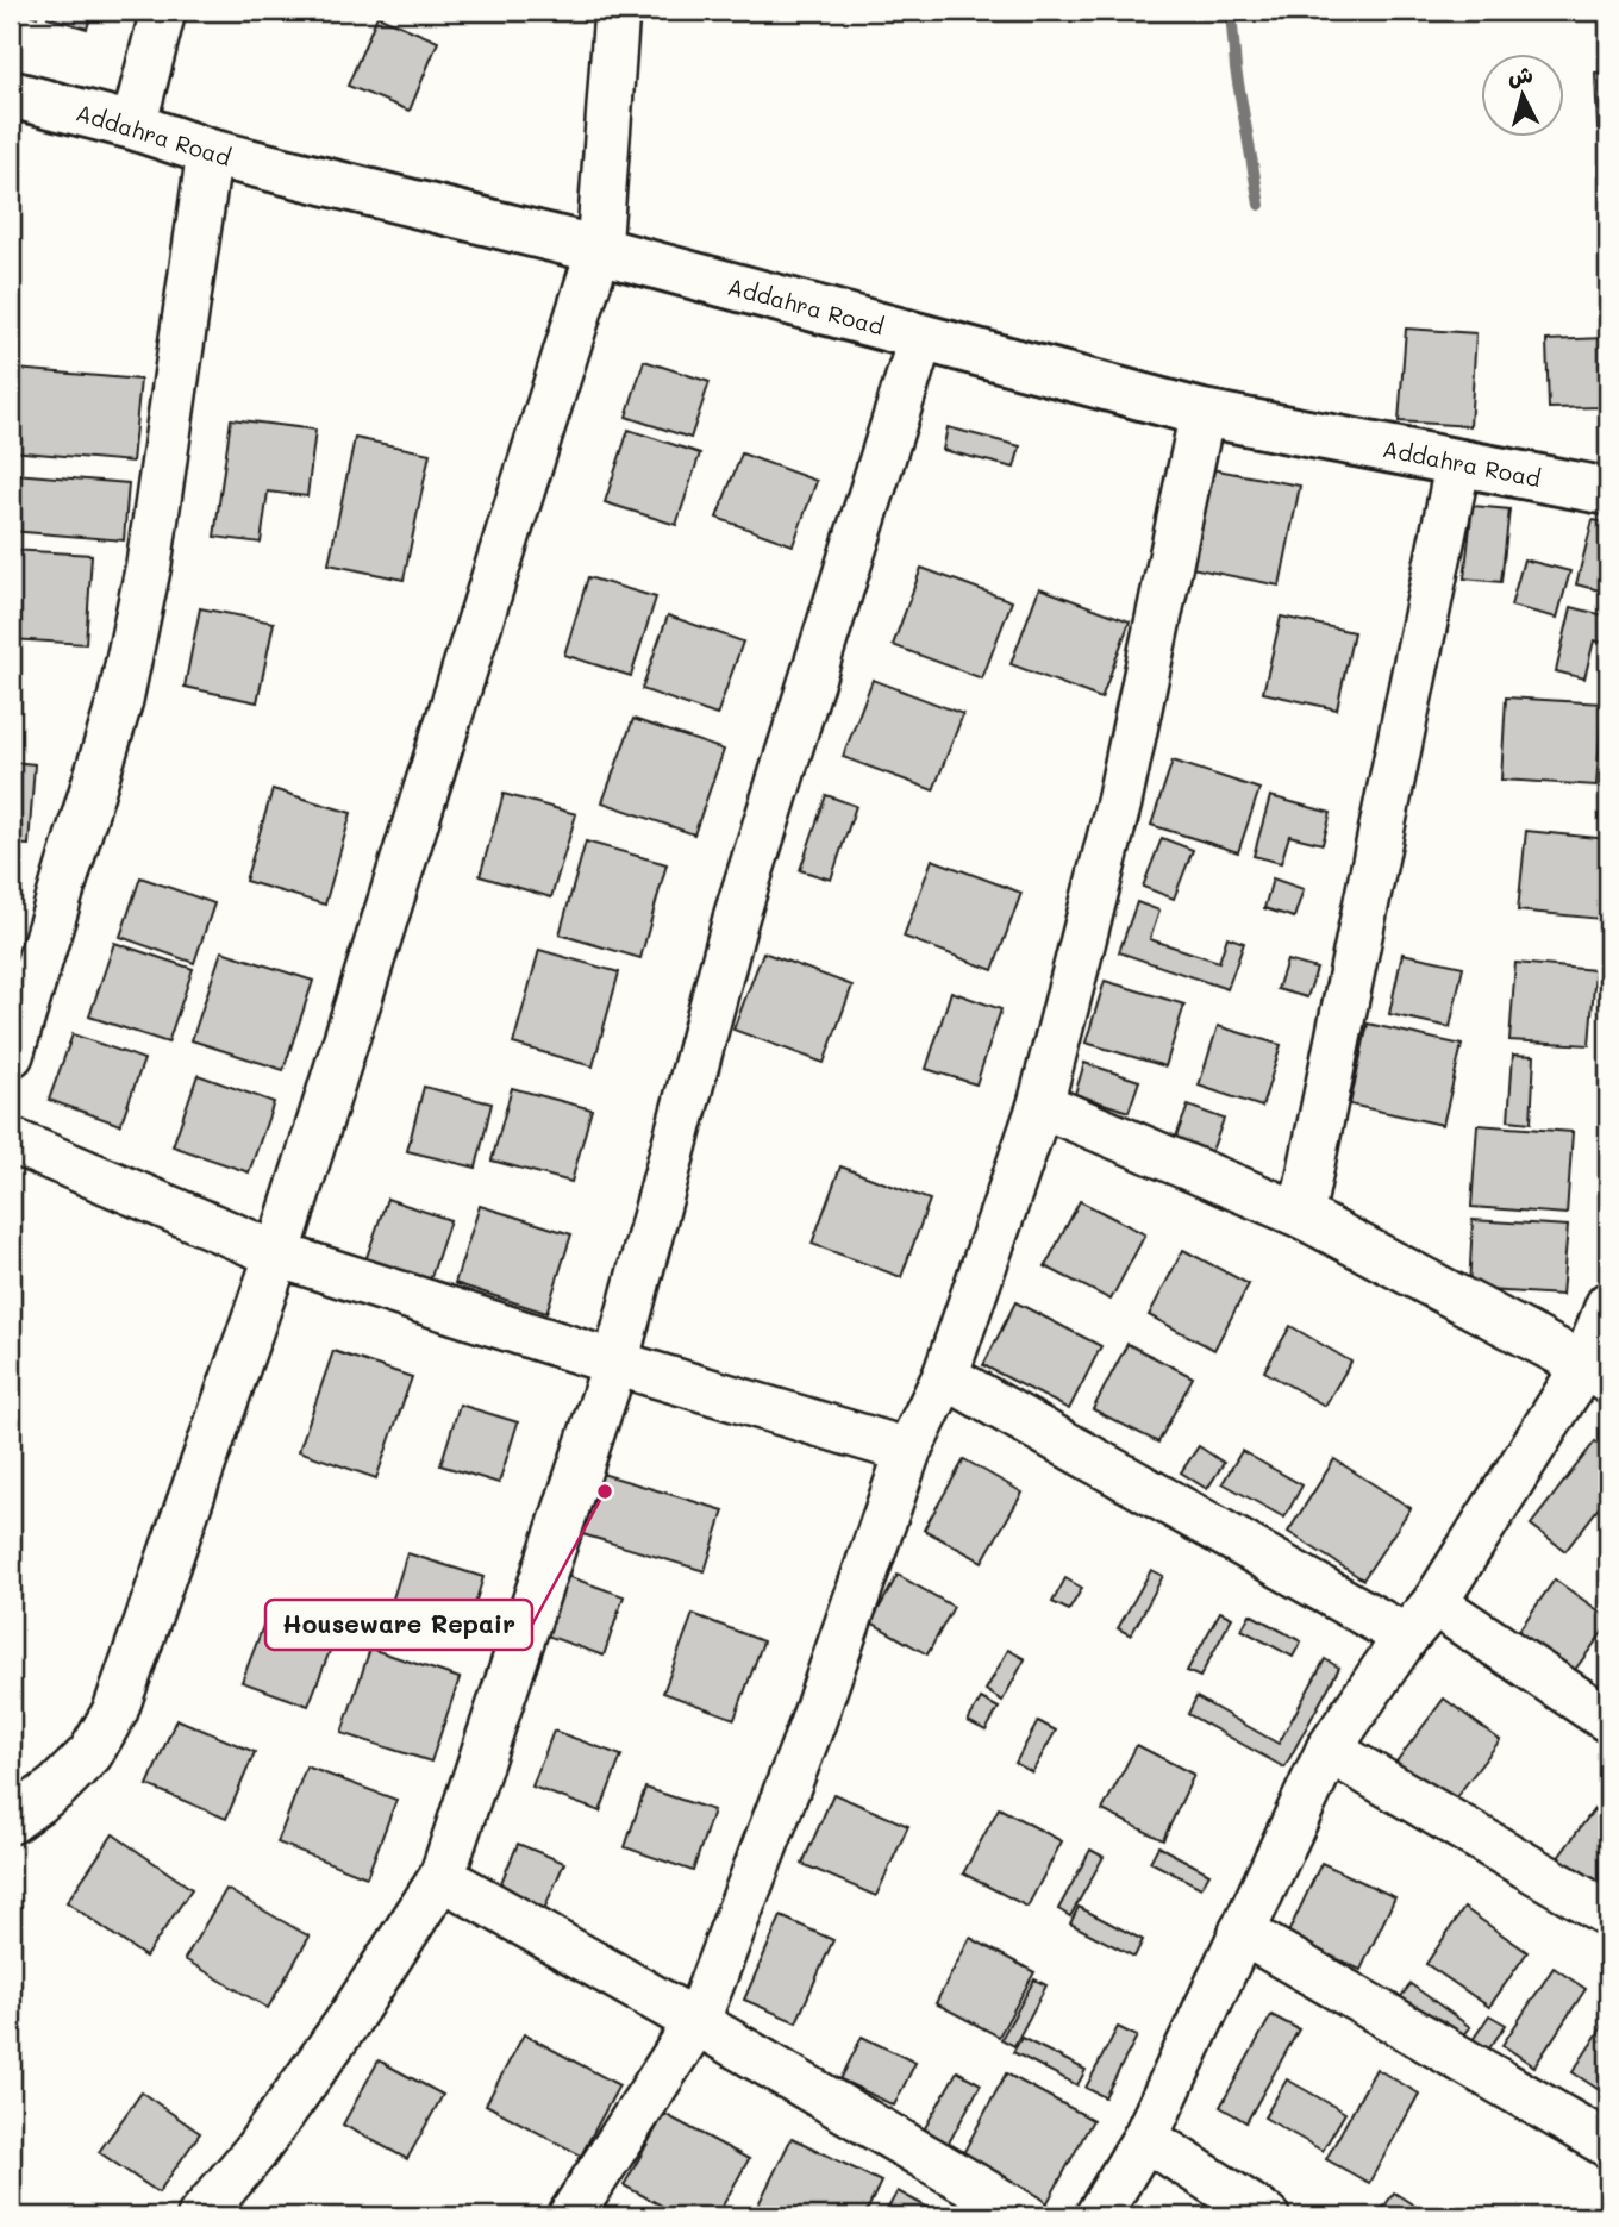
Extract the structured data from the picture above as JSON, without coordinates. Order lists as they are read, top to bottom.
{
  "streets": {
    "main road": ["Addahra Road"]
  },
  "places": ["Houseware Repair"],
  "north": "top"
}
